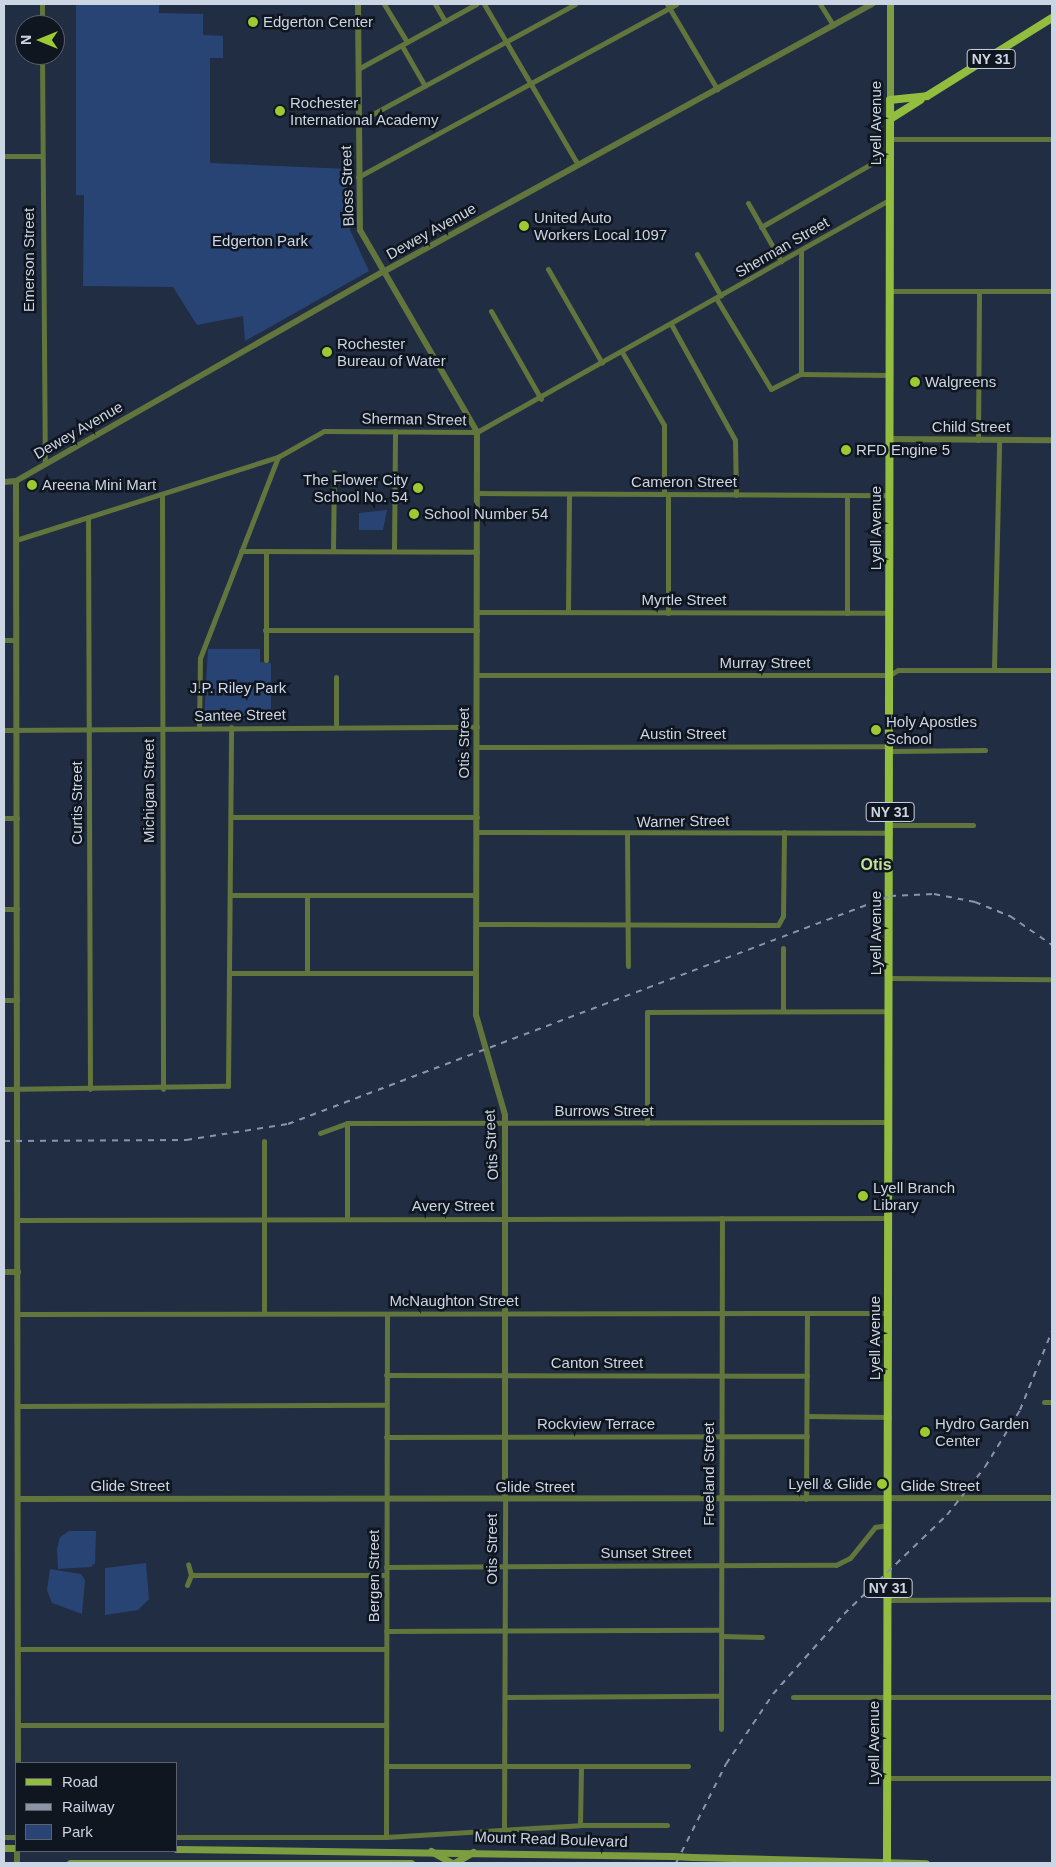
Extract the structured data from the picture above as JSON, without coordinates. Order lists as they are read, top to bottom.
{
  "streets": {
    "main road": ["NY 31", "Lyell Avenue", "Mount Read Boulevard"],
    "street": [
      "Bloss Street",
      "Dewey Avenue",
      "Sherman Street",
      "Emerson Street",
      "Child Street",
      "Cameron Street",
      "Myrtle Street",
      "Murray Street",
      "Santee Street",
      "Austin Street",
      "Otis Street",
      "Michigan Street",
      "Curtis Street",
      "Warner Street",
      "Burrows Street",
      "Avery Street",
      "McNaughton Street",
      "Canton Street",
      "Rockview Terrace",
      "Freeland Street",
      "Glide Street",
      "Sunset Street",
      "Bergen Street"
    ]
  },
  "crossings": [
    ["NY 31", "Lyell Avenue"],
    ["Lyell Avenue", "Sherman Street"],
    ["Lyell Avenue", "Child Street"],
    ["Lyell Avenue", "Cameron Street"],
    ["Lyell Avenue", "Myrtle Street"],
    ["Lyell Avenue", "Murray Street"],
    ["Lyell Avenue", "Austin Street"],
    ["Lyell Avenue", "Warner Street"],
    ["Lyell Avenue", "Burrows Street"],
    ["Lyell Avenue", "Avery Street"],
    ["Lyell Avenue", "McNaughton Street"],
    ["Lyell Avenue", "Glide Street"],
    ["Lyell Avenue", "Sunset Street"],
    ["Lyell Avenue", "Mount Read Boulevard"],
    ["Bloss Street", "Dewey Avenue"],
    ["Bloss Street", "Sherman Street"],
    ["Bloss Street", "Otis Street"],
    ["Dewey Avenue", "Emerson Street"],
    ["Sherman Street", "Otis Street"],
    ["Sherman Street", "Michigan Street"],
    ["Sherman Street", "Curtis Street"],
    ["Cameron Street", "Otis Street"],
    ["Myrtle Street", "Otis Street"],
    ["Murray Street", "Otis Street"],
    ["Santee Street", "Otis Street"],
    ["Santee Street", "Michigan Street"],
    ["Santee Street", "Curtis Street"],
    ["Austin Street", "Otis Street"],
    ["Otis Street", "Warner Street"],
    ["Otis Street", "Burrows Street"],
    ["Otis Street", "Avery Street"],
    ["Otis Street", "McNaughton Street"],
    ["Otis Street", "Canton Street"],
    ["Otis Street", "Rockview Terrace"],
    ["Otis Street", "Glide Street"],
    ["Otis Street", "Sunset Street"],
    ["Otis Street", "Mount Read Boulevard"],
    ["Avery Street", "Freeland Street"],
    ["McNaughton Street", "Freeland Street"],
    ["McNaughton Street", "Bergen Street"],
    ["Canton Street", "Freeland Street"],
    ["Canton Street", "Bergen Street"],
    ["Rockview Terrace", "Freeland Street"],
    ["Rockview Terrace", "Bergen Street"],
    ["Freeland Street", "Glide Street"],
    ["Freeland Street", "Sunset Street"],
    ["Glide Street", "Bergen Street"],
    ["Sunset Street", "Bergen Street"],
    ["Bergen Street", "Mount Read Boulevard"]
  ],
  "districts": ["Otis"],
  "parks": ["Edgerton Park", "J.P. Riley Park"],
  "places": [
    "Edgerton Center",
    "Rochester International Academy",
    "United Auto Workers Local 1097",
    "Rochester Bureau of Water",
    "Walgreens",
    "RFD Engine 5",
    "Areena Mini Mart",
    "The Flower City School No. 54",
    "School Number 54",
    "Holy Apostles School",
    "Lyell Branch Library",
    "Hydro Garden Center",
    "Lyell & Glide"
  ],
  "legend": ["Road", "Railway", "Park"],
  "north": "left"
}
